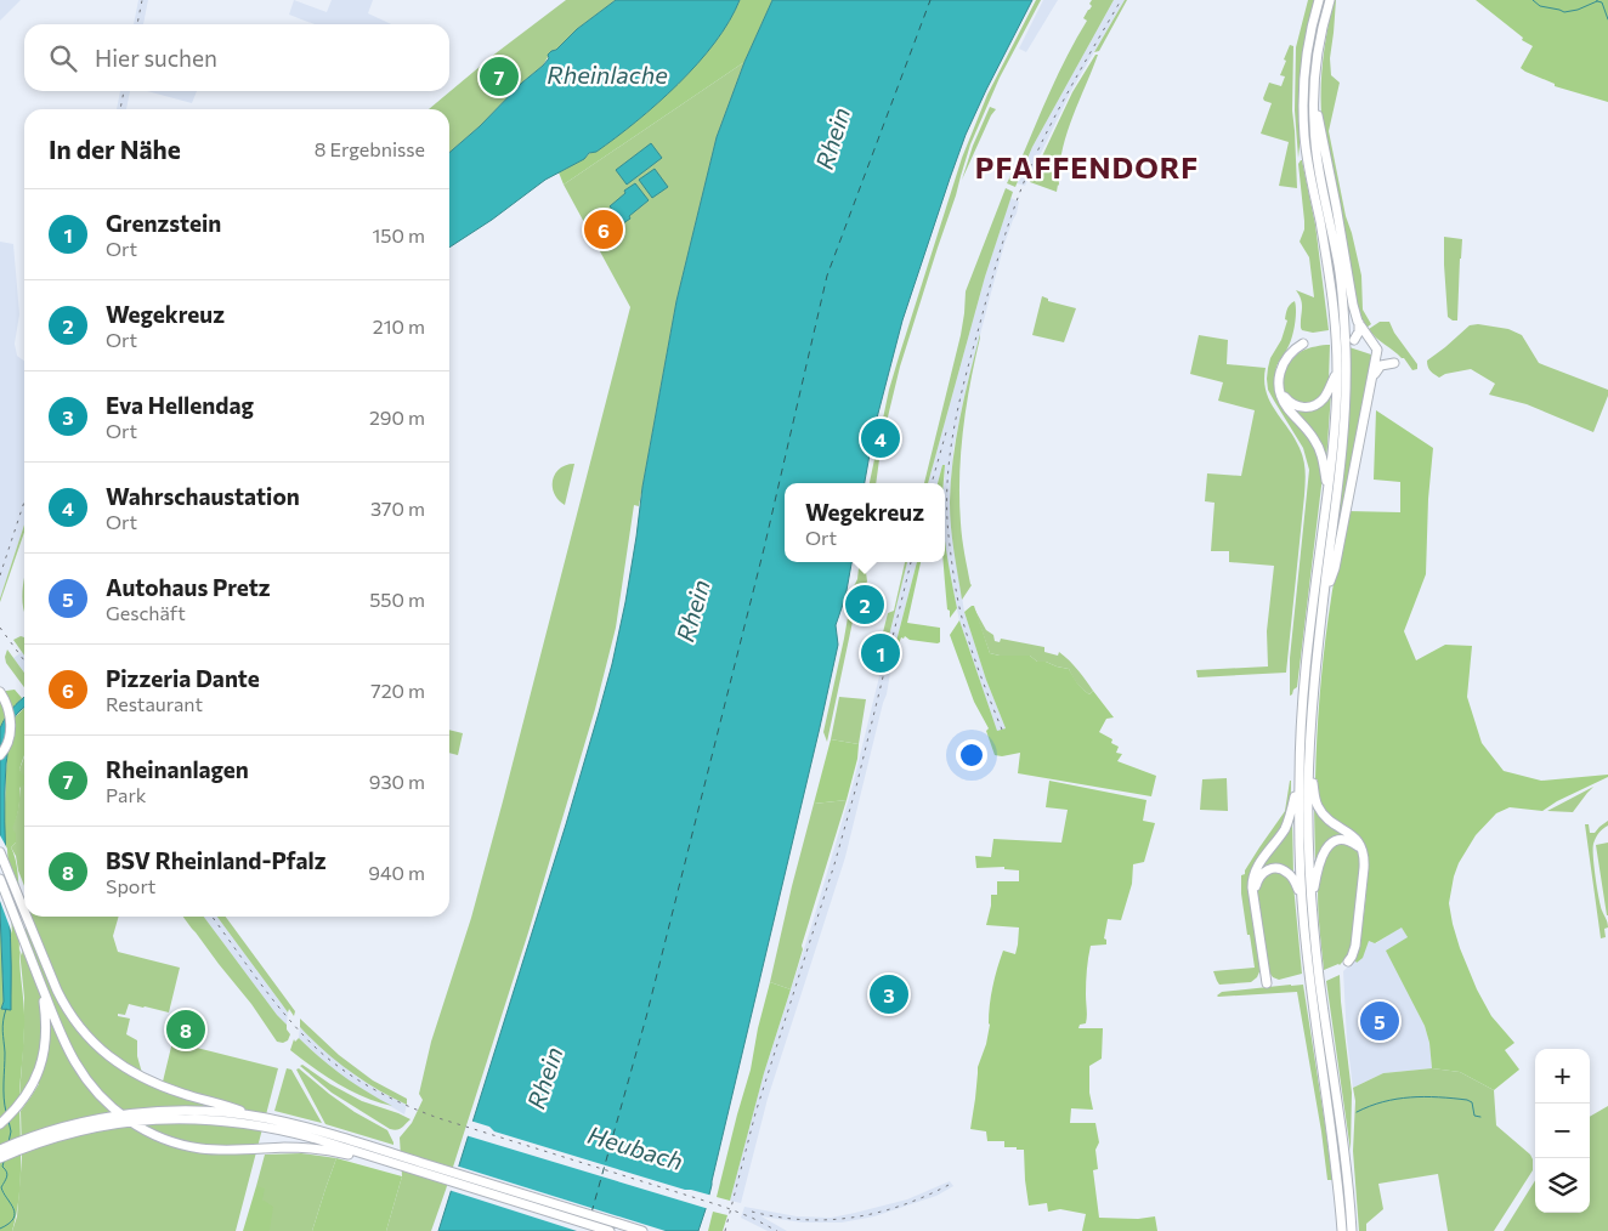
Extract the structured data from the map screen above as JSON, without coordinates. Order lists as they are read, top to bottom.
{
  "districts": ["PFAFFENDORF"],
  "water": ["Rheinlache", "Rhein", "Heubach"],
  "page": {
    "search": "Hier suchen",
    "pins": [
      "7",
      "6",
      "4",
      "2",
      "1",
      "3",
      "5",
      "8"
    ],
    "heading": ["In der Nähe", "8 Ergebnisse"],
    "list": [
      {
        "mark": "1",
        "name": "Grenzstein",
        "note": "Ort",
        "value": "150 m"
      },
      {
        "mark": "2",
        "name": "Wegekreuz",
        "note": "Ort",
        "value": "210 m"
      },
      {
        "mark": "3",
        "name": "Eva Hellendag",
        "note": "Ort",
        "value": "290 m"
      },
      {
        "mark": "4",
        "name": "Wahrschaustation",
        "note": "Ort",
        "value": "370 m"
      },
      {
        "mark": "5",
        "name": "Autohaus Pretz",
        "note": "Geschäft",
        "value": "550 m"
      },
      {
        "mark": "6",
        "name": "Pizzeria Dante",
        "note": "Restaurant",
        "value": "720 m"
      },
      {
        "mark": "7",
        "name": "Rheinanlagen",
        "note": "Park",
        "value": "930 m"
      },
      {
        "mark": "8",
        "name": "BSV Rheinland-Pfalz",
        "note": "Sport",
        "value": "940 m"
      }
    ],
    "popup": ["Wegekreuz", "Ort"],
    "map_buttons": ["+", "−"]
  }
}
